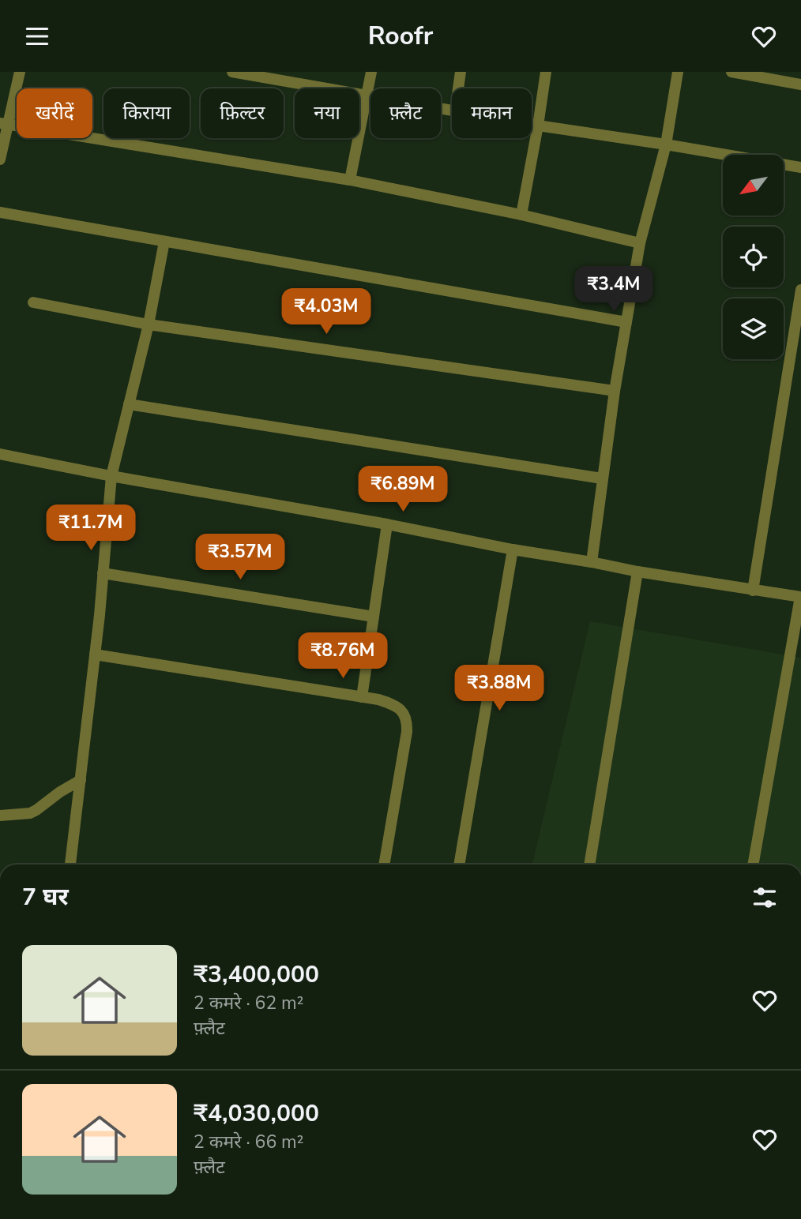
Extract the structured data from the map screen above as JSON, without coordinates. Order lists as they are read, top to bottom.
{
  "north": "bottom left",
  "page": {
    "header": "Roofr",
    "chip": [
      "खरीदें",
      "किराया",
      "फ़िल्टर",
      "नया",
      "फ़्लैट",
      "मकान"
    ],
    "price": [
      "₹3.4M",
      "₹4.03M",
      "₹6.89M",
      "₹11.7M",
      "₹3.57M",
      "₹8.76M",
      "₹3.88M"
    ],
    "heading": "7 घर",
    "list": [
      {
        "name": "₹3,400,000",
        "note": "2 कमरे · 62 m² · फ़्लैट"
      },
      {
        "name": "₹4,030,000",
        "note": "2 कमरे · 66 m² · फ़्लैट"
      }
    ]
  }
}
